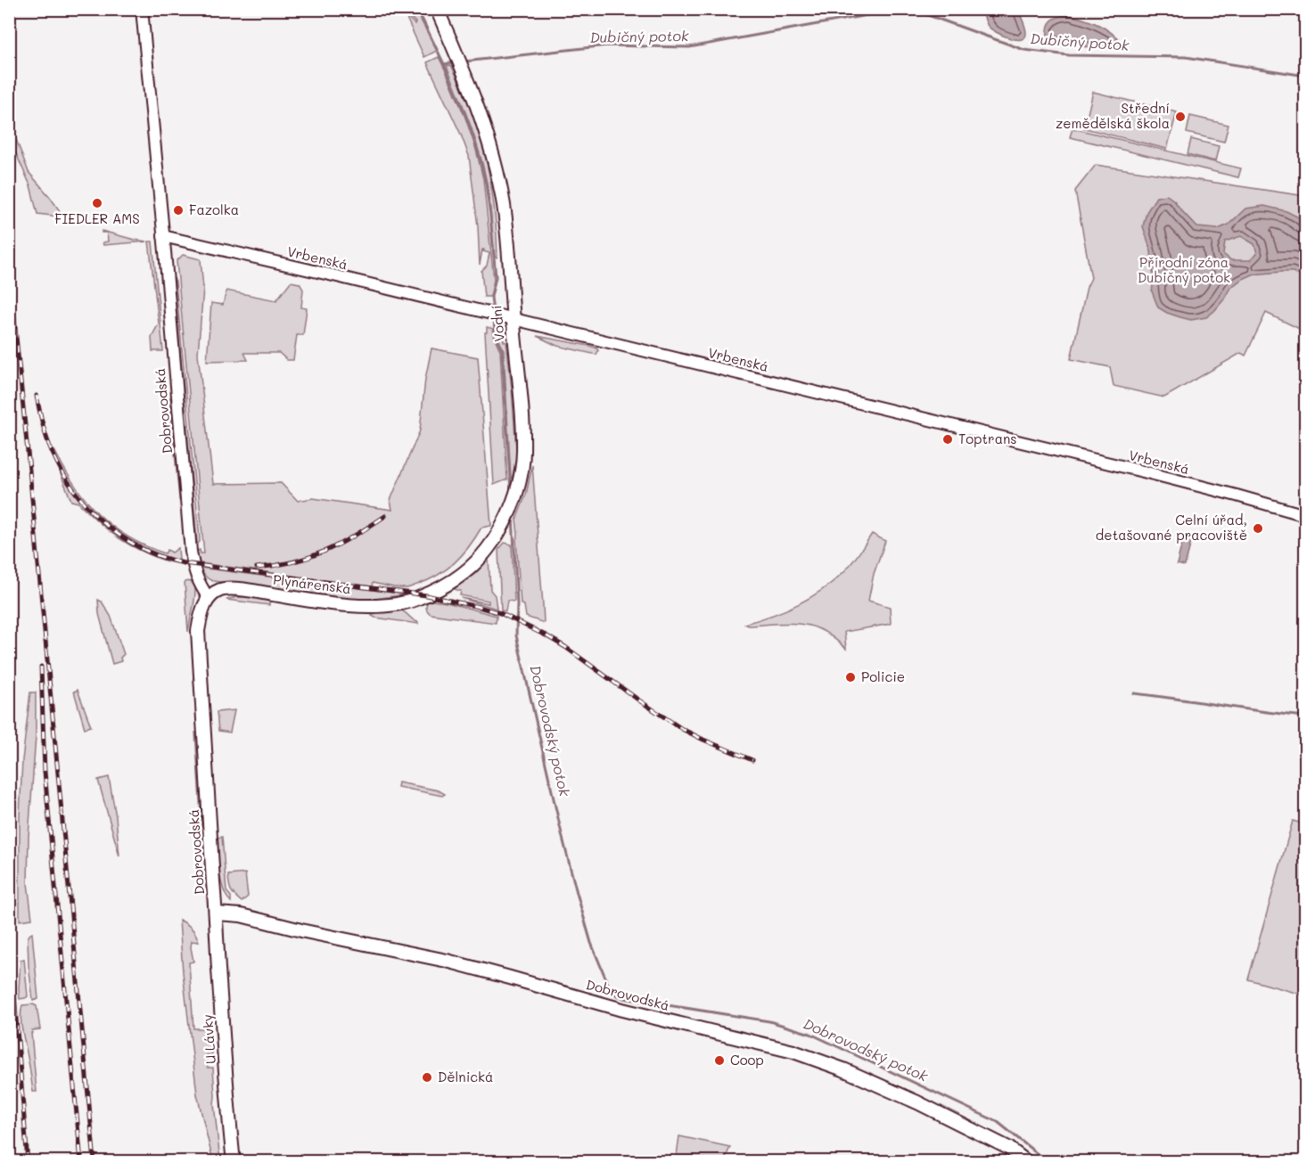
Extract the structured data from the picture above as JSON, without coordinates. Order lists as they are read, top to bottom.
{
  "streets": {
    "main road": [
      "Vodní",
      "Dobrovodská",
      "Plynárenská",
      "U Lávky"
    ],
    "street": ["Vrbenská"]
  },
  "crossings": [
    ["Vrbenská", "Vodní"],
    ["Vrbenská", "Dobrovodská"],
    ["Vodní", "Plynárenská"],
    ["Dobrovodská", "Plynárenská"],
    ["Dobrovodská", "U Lávky"]
  ],
  "water": ["Dubičný potok", "Dobrovodský potok"],
  "parks": ["Přírodní zóna Dubičný potok"],
  "places": [
    "Střední zemědělská škola",
    "FIEDLER AMS",
    "Fazolka",
    "Toptrans",
    "Celní úřad, detašované pracoviště",
    "Policie",
    "Coop",
    "Dělnická"
  ]
}
